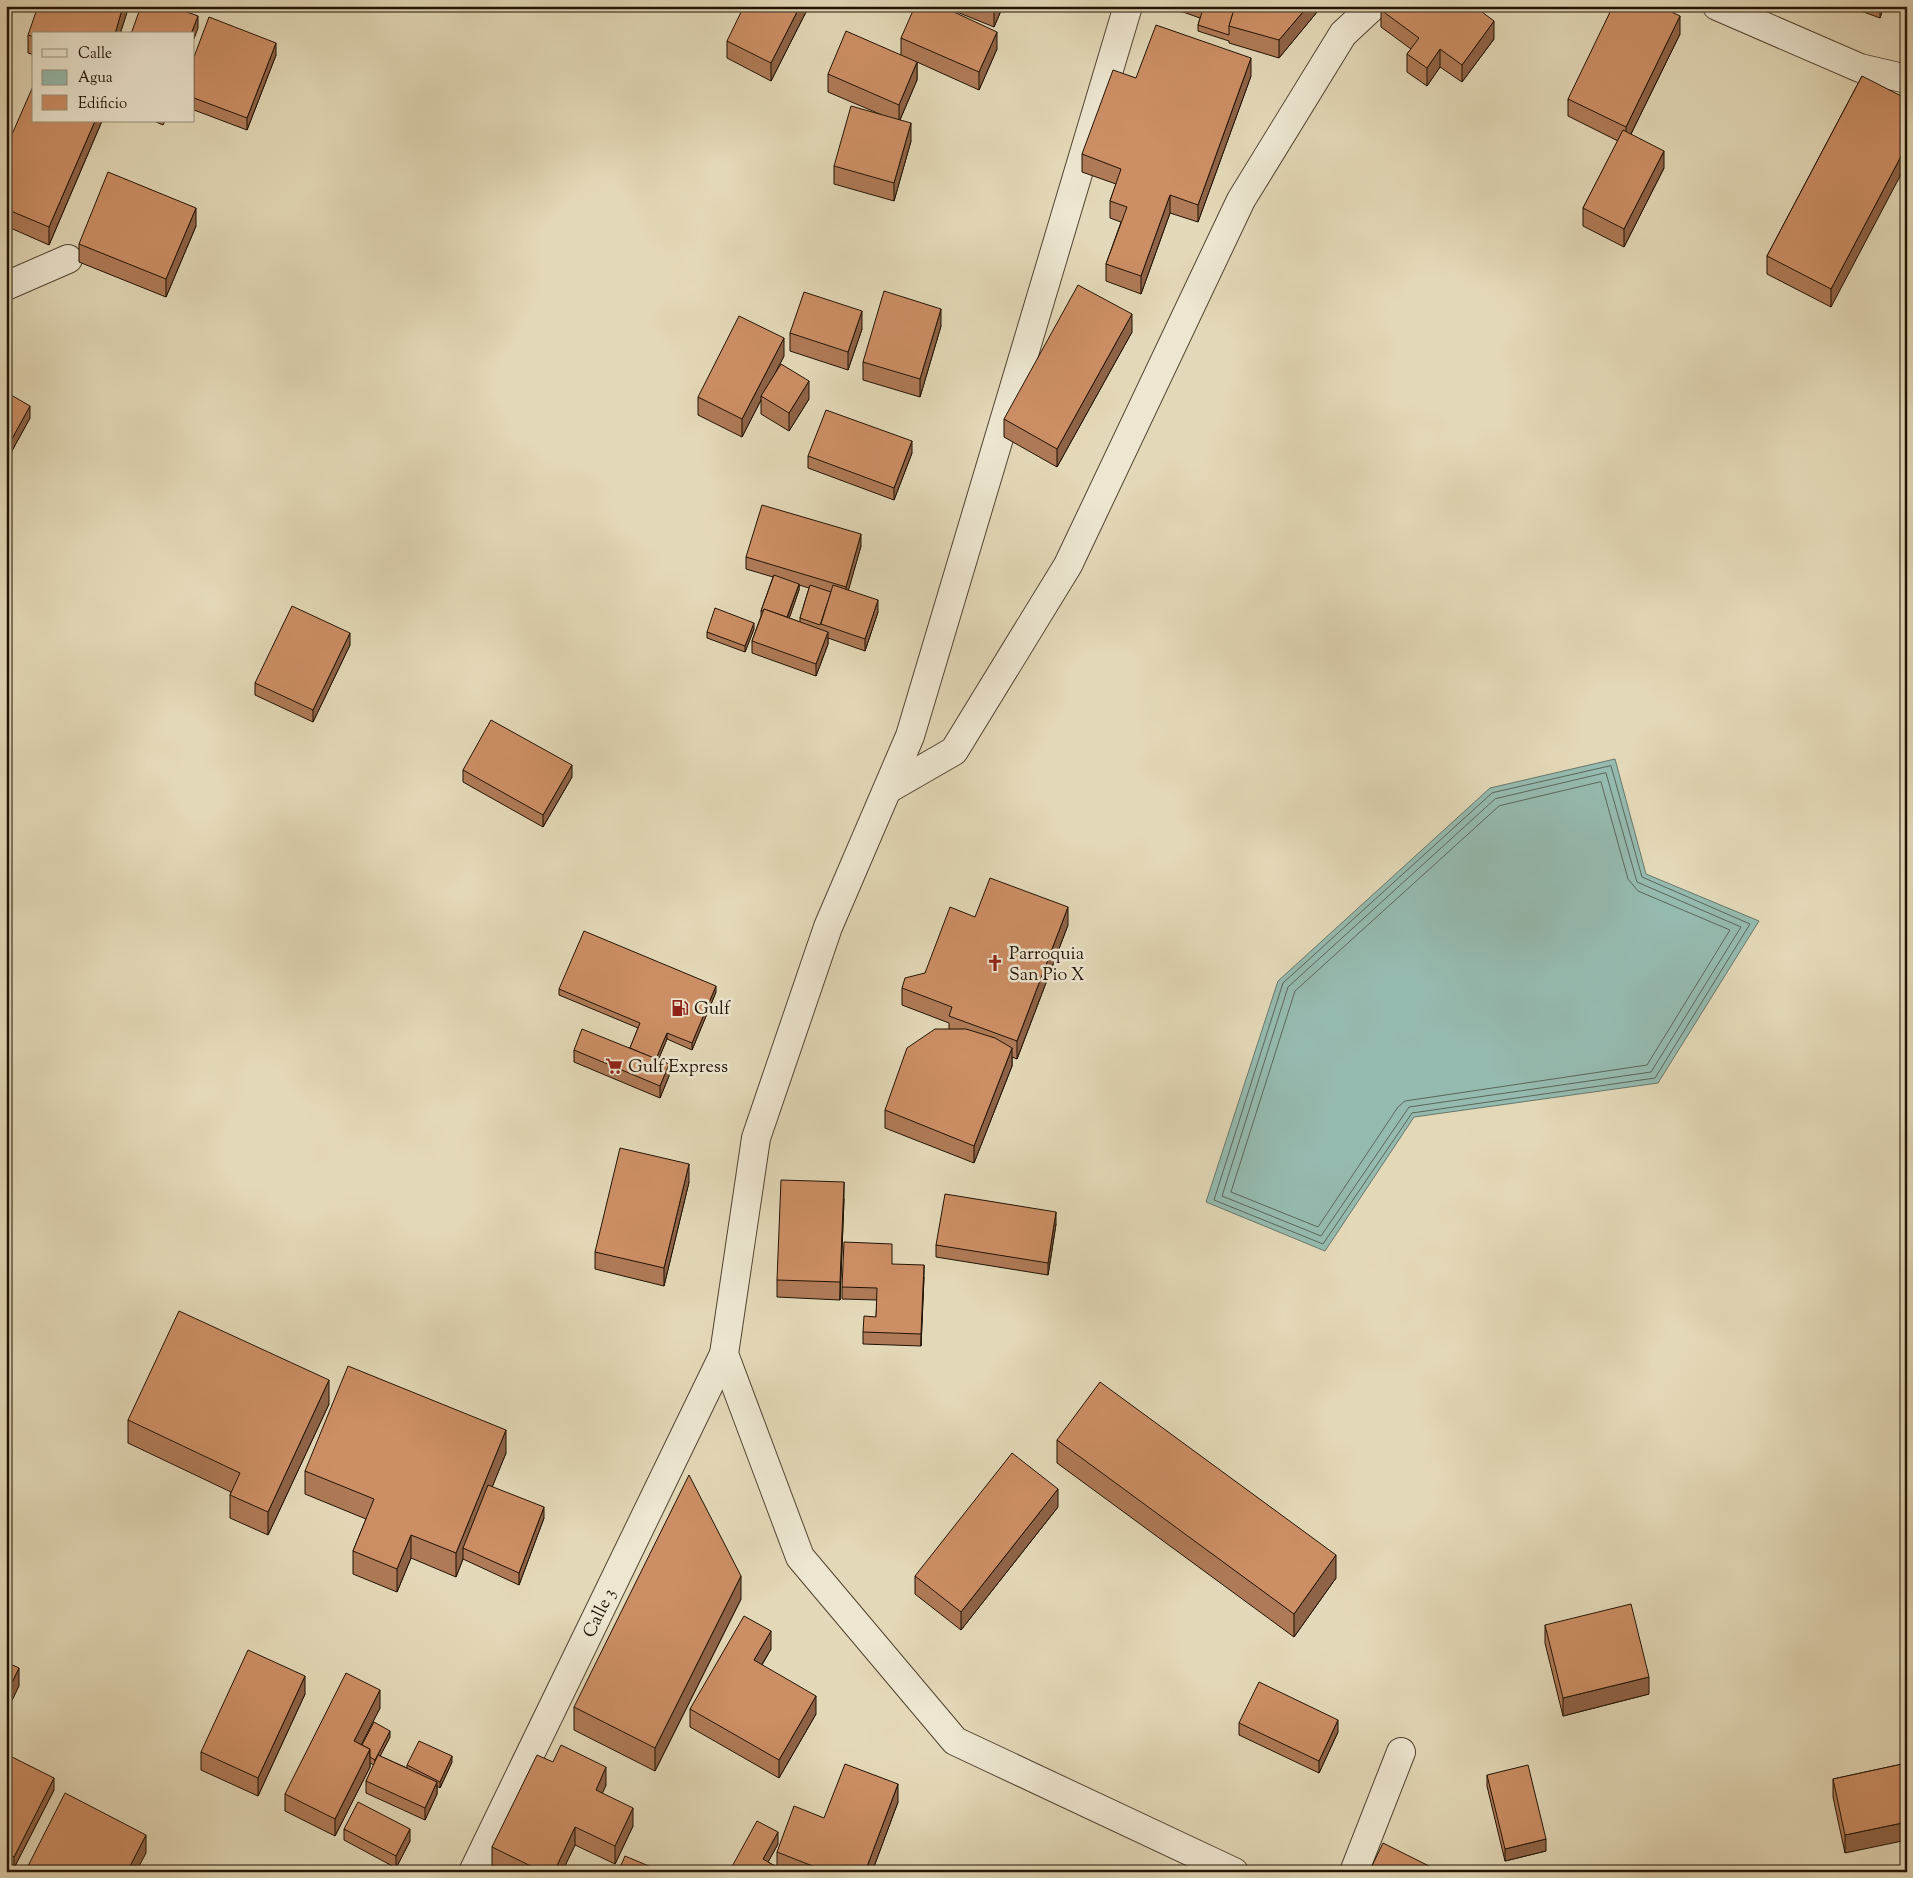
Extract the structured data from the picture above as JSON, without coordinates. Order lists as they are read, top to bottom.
{
  "streets": {
    "street": ["Calle 3"]
  },
  "places": {
    "church": ["Parroquia San Pio X"],
    "fuel station": ["Gulf"],
    "supermarket": ["Gulf Express"]
  },
  "legend": ["Calle", "Agua", "Edificio"]
}
